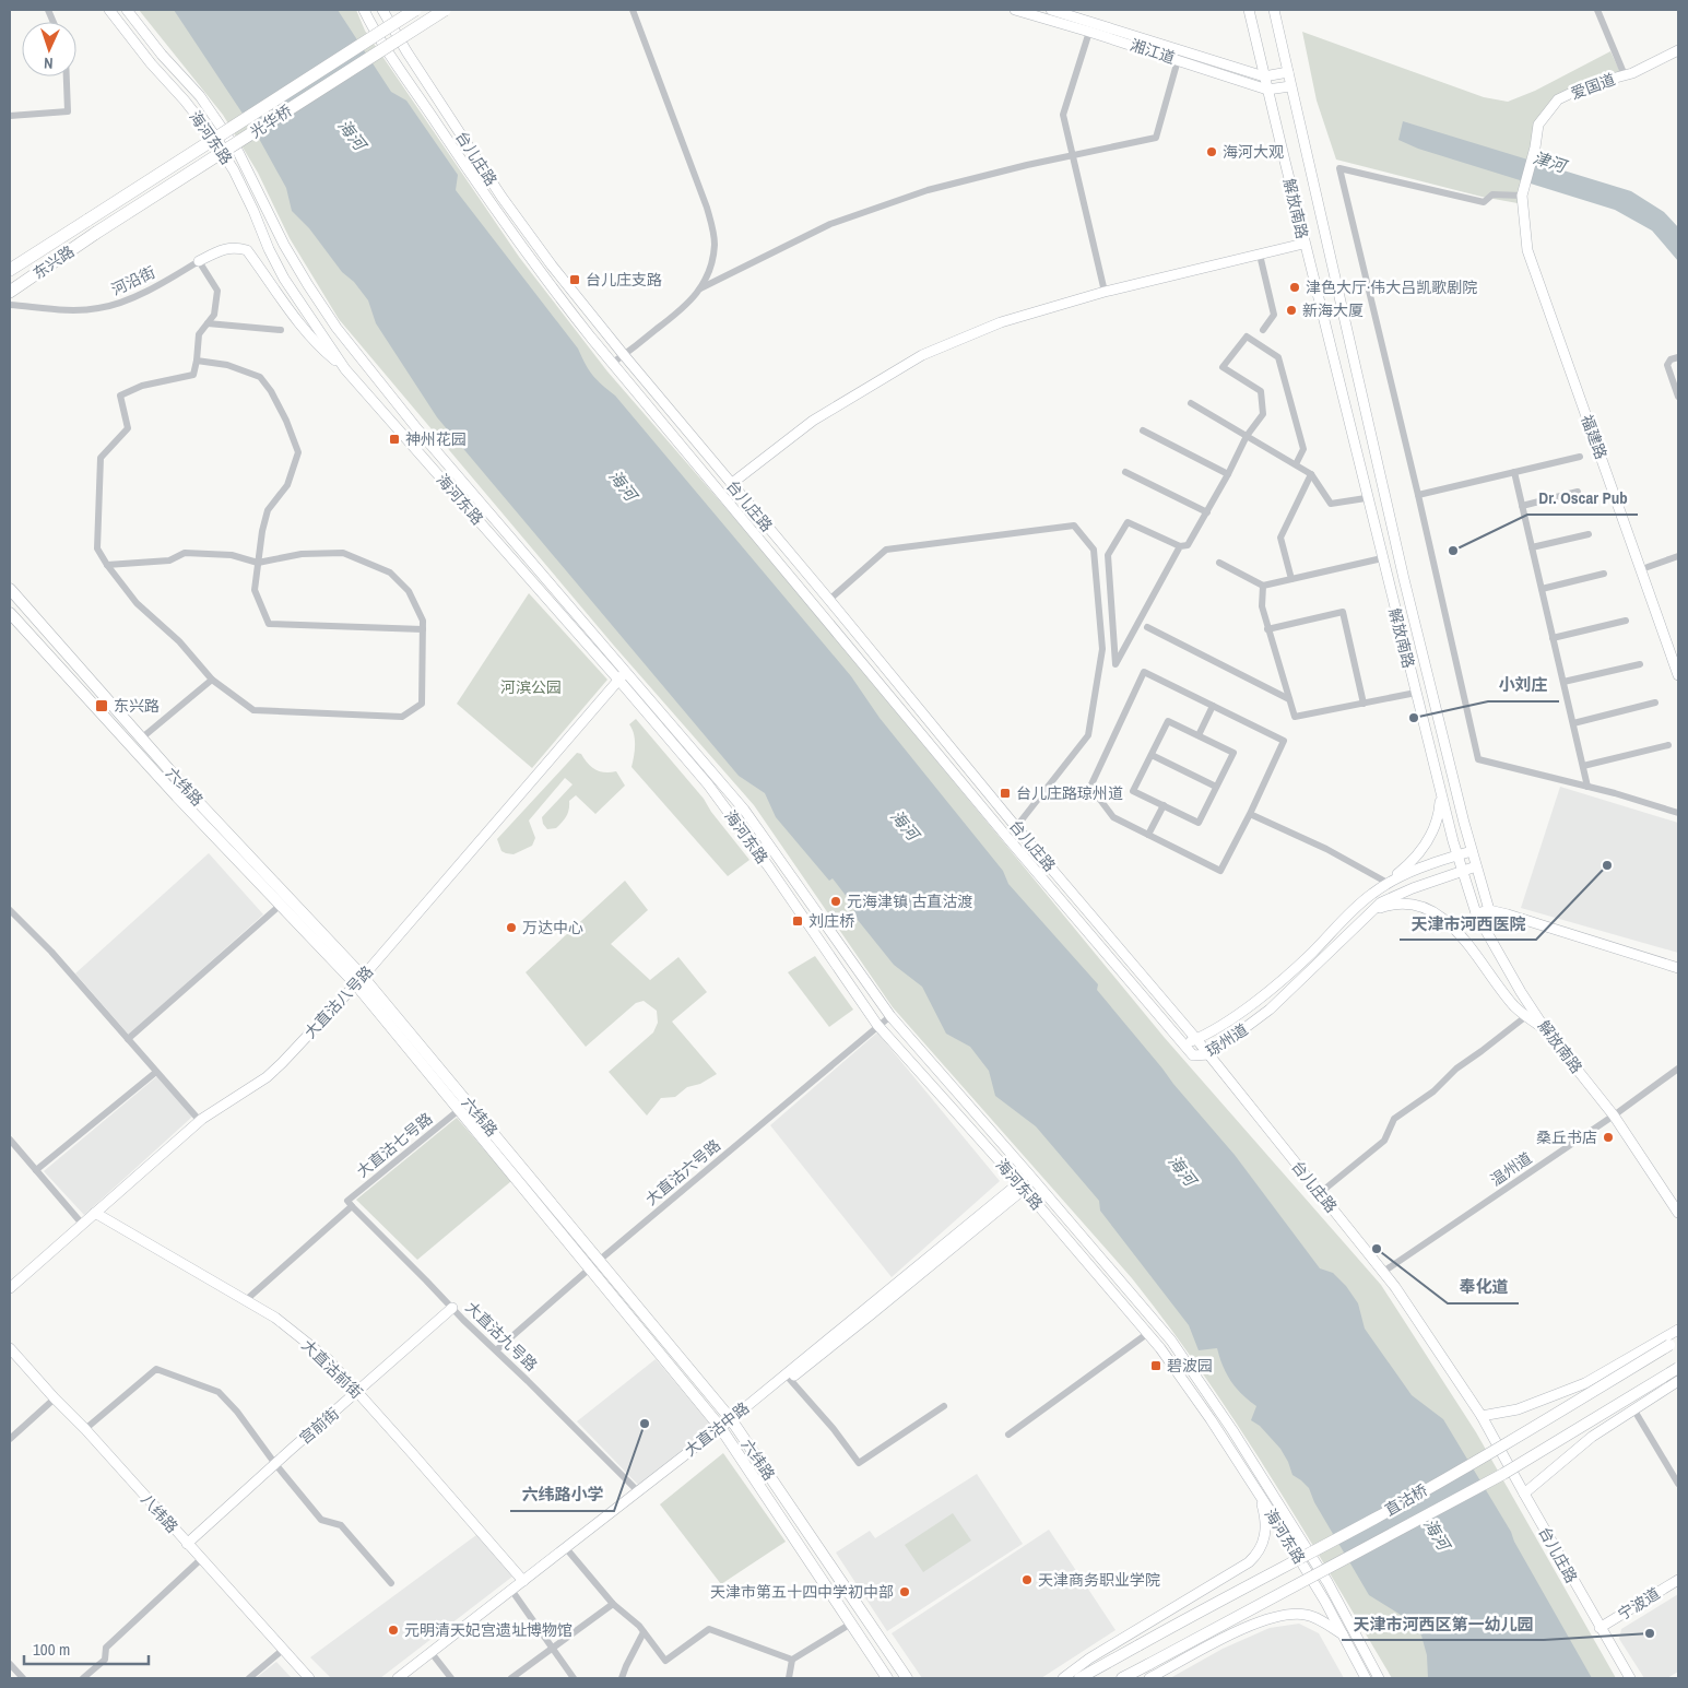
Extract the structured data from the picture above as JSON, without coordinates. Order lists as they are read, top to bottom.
{
  "streets": {
    "highway": ["光华桥", "东兴路"],
    "main road": ["六纬路", "直沽桥"],
    "street": [
      "湘江道",
      "爱国道",
      "海河东路",
      "台儿庄路",
      "解放南路",
      "河沿街",
      "福建路",
      "大直沽八号路",
      "琼州道",
      "大直沽七号路",
      "温州道",
      "大直沽六号路",
      "大直沽九号路",
      "大直沽前街",
      "宫前街",
      "大直沽中路",
      "八纬路",
      "宁波道"
    ]
  },
  "crossings": [
    ["湘江道", "解放南路"],
    ["爱国道", "福建路"],
    ["光华桥", "东兴路"],
    ["海河东路", "大直沽八号路"],
    ["海河东路", "大直沽六号路"],
    ["海河东路", "大直沽中路"],
    ["台儿庄路", "琼州道"],
    ["台儿庄路", "温州道"],
    ["台儿庄路", "宁波道"],
    ["解放南路", "琼州道"],
    ["解放南路", "温州道"],
    ["六纬路", "大直沽八号路"],
    ["六纬路", "大直沽七号路"],
    ["六纬路", "大直沽六号路"],
    ["六纬路", "大直沽中路"],
    ["大直沽八号路", "大直沽前街"],
    ["大直沽七号路", "大直沽九号路"],
    ["大直沽七号路", "大直沽前街"],
    ["大直沽六号路", "大直沽九号路"],
    ["大直沽九号路", "宫前街"],
    ["大直沽九号路", "大直沽中路"],
    ["大直沽前街", "宫前街"],
    ["大直沽前街", "大直沽中路"],
    ["宫前街", "八纬路"]
  ],
  "water": ["海河", "津河"],
  "parks": ["河滨公园"],
  "places": {
    "other": [
      "海河大观",
      "津色大厅·伟大吕凯歌剧院",
      "新海大厦",
      "Dr. Oscar Pub",
      "小刘庄",
      "天津市河西医院",
      "元海津镇 古直沽渡",
      "万达中心",
      "桑丘书店",
      "奉化道",
      "六纬路小学",
      "天津商务职业学院",
      "天津市第五十四中学初中部",
      "元明清天妃宫遗址博物馆",
      "天津市河西区第一幼儿园"
    ],
    "transit": [
      "台儿庄支路",
      "神州花园",
      "东兴路",
      "台儿庄路琼州道",
      "刘庄桥",
      "碧波园"
    ]
  },
  "scale_bar": "100 m",
  "north": "bottom"
}
